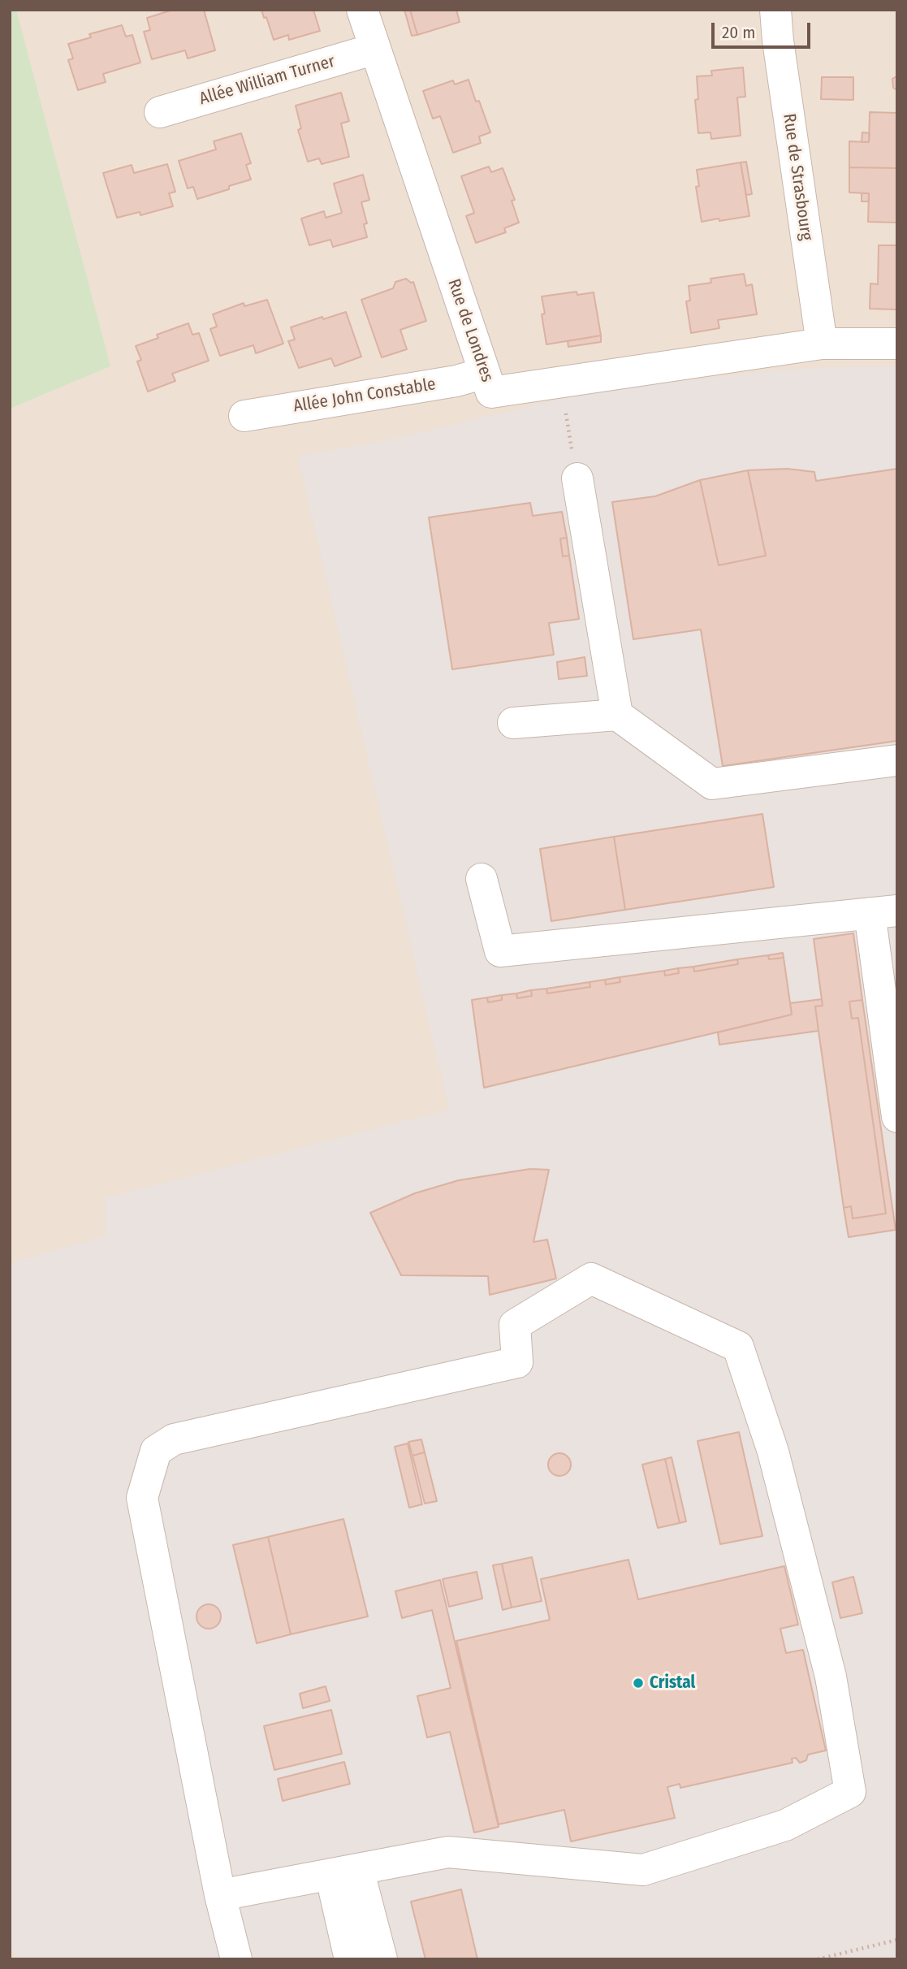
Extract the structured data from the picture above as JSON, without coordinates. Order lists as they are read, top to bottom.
{
  "streets": {
    "street": [
      "Allée William Turner",
      "Rue de Strasbourg",
      "Rue de Londres",
      "Allée John Constable"
    ]
  },
  "crossings": [
    ["Allée William Turner", "Rue de Londres"],
    ["Rue de Strasbourg", "Rue de Londres"],
    ["Rue de Londres", "Allée John Constable"]
  ],
  "places": ["Cristal"],
  "scale_bar": "20 m"
}
